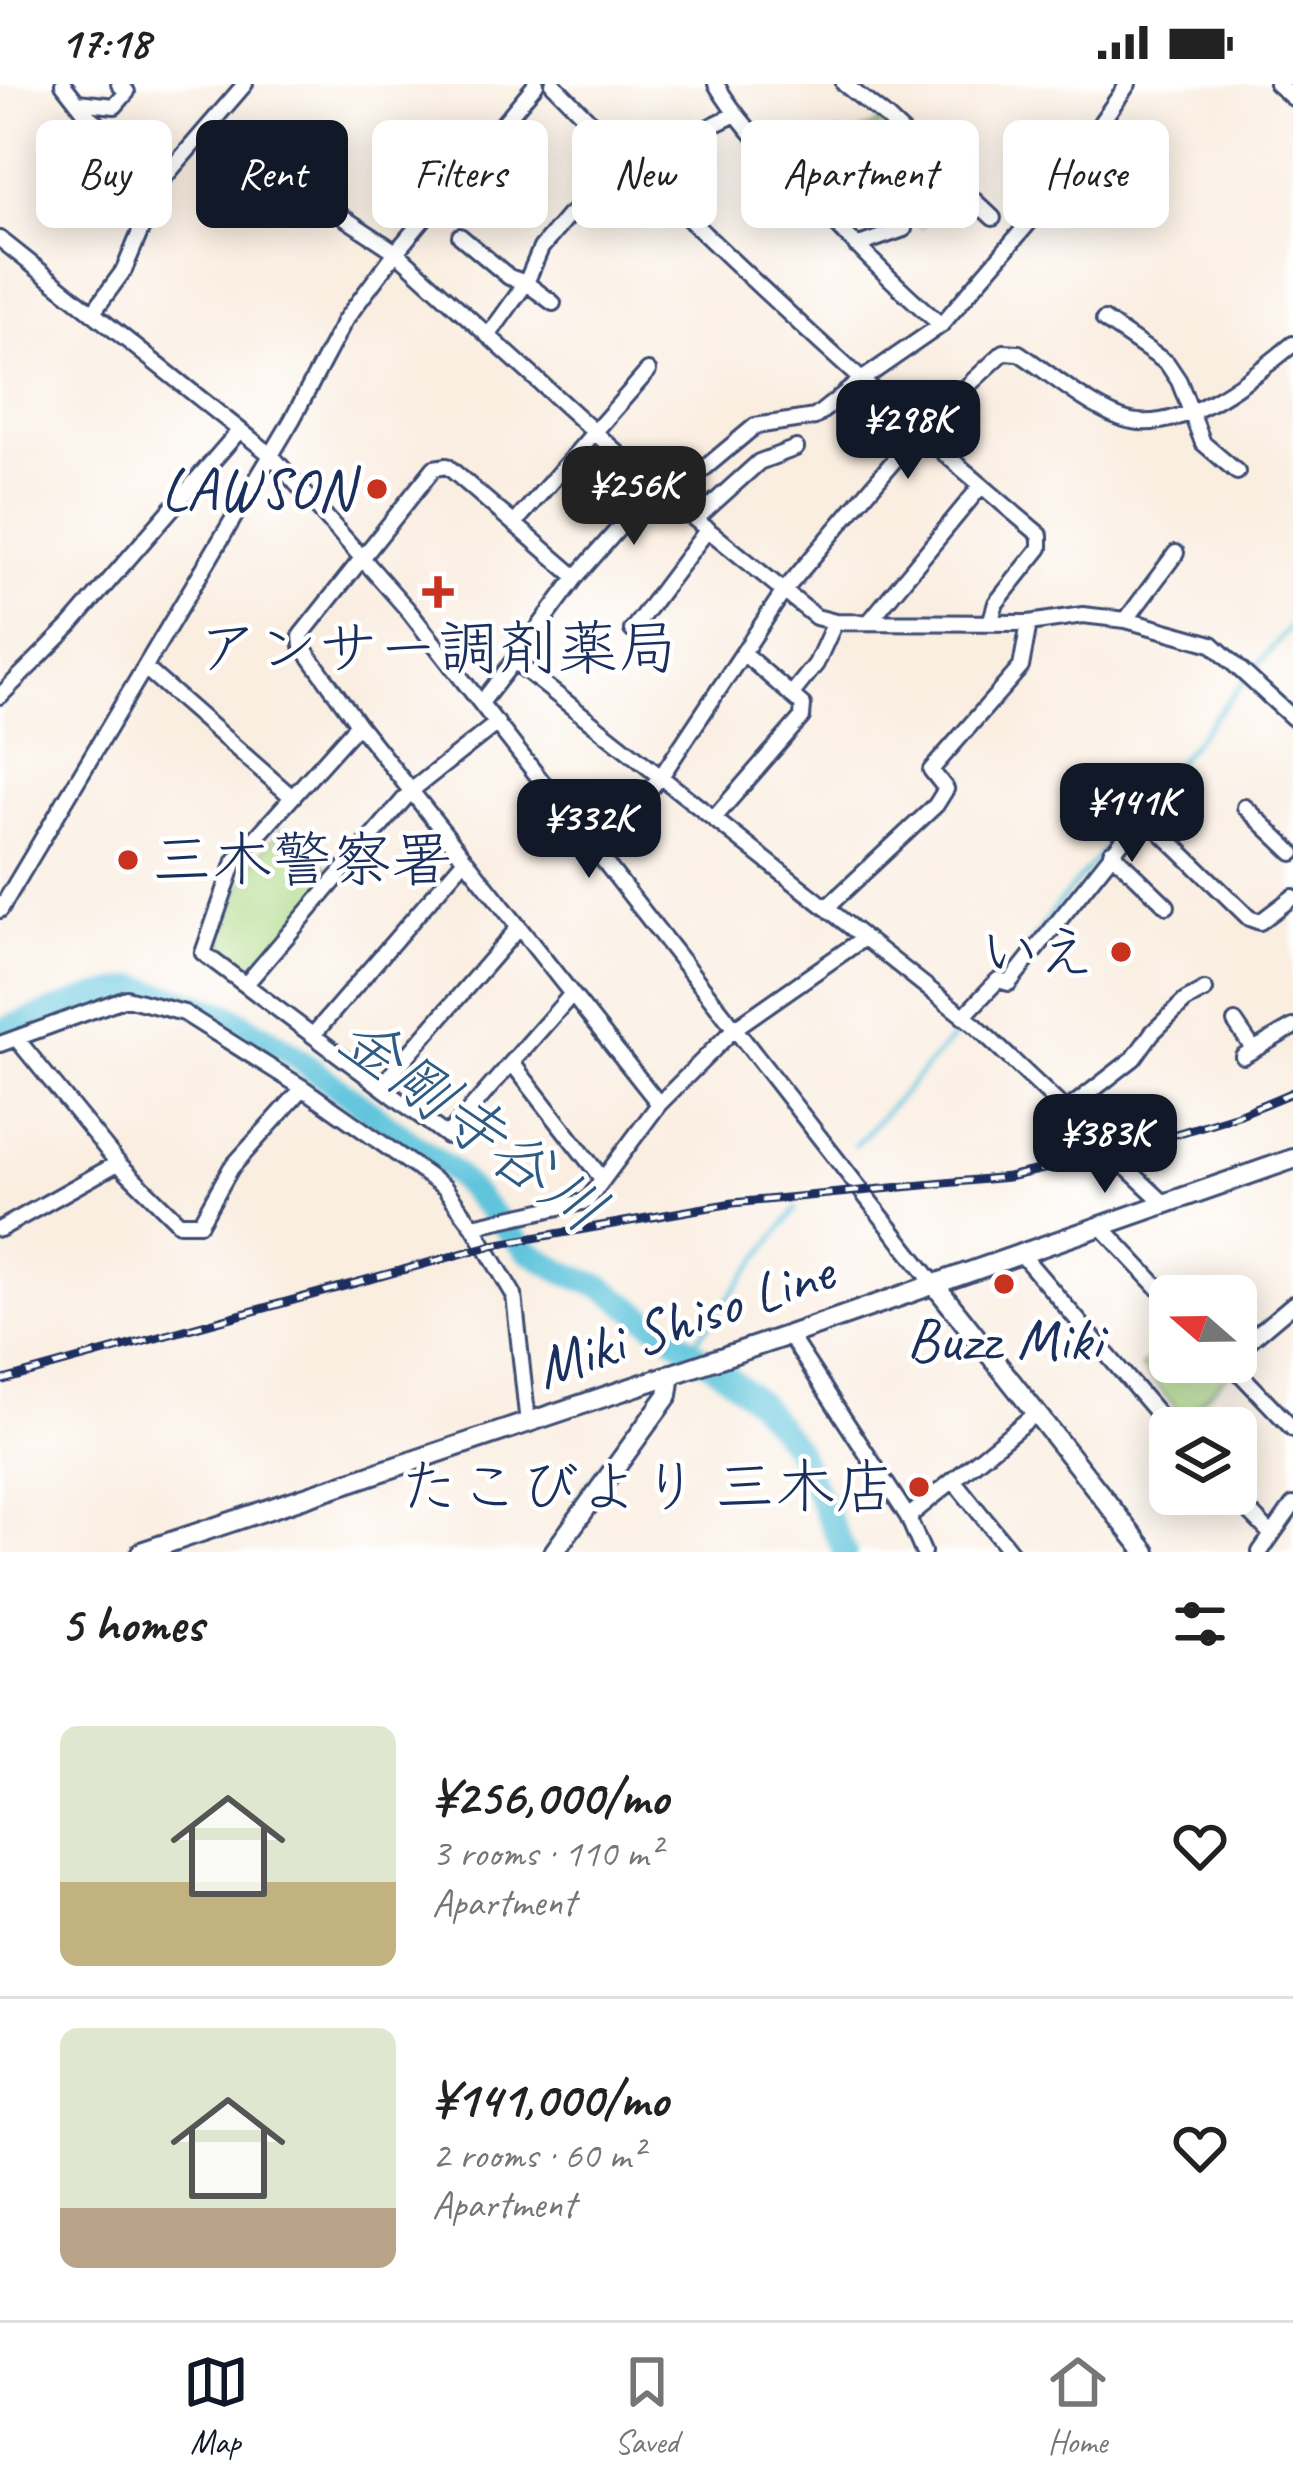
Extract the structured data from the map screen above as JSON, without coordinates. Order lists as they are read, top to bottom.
{
  "streets": {
    "main road": ["Miki Shiso Line"]
  },
  "water": ["金剛寺谷川"],
  "places": {
    "other": [
      "LAWSON",
      "三木警察署",
      "いえ",
      "Buzz Miki",
      "たこびより 三木店"
    ],
    "health": ["アンサー調剤薬局"]
  },
  "north": "left",
  "page": {
    "status": "17:18",
    "chip": [
      "Buy",
      "Rent",
      "Filters",
      "New",
      "Apartment",
      "House"
    ],
    "price": [
      "¥298K",
      "¥256K",
      "¥141K",
      "¥332K",
      "¥383K"
    ],
    "heading": "5 homes",
    "list": [
      {
        "name": "¥256,000/mo",
        "note": "3 rooms · 110 m² · Apartment"
      },
      {
        "name": "¥141,000/mo",
        "note": "2 rooms · 60 m² · Apartment"
      }
    ],
    "tabs": ["Map", "Saved", "Home"]
  }
}
